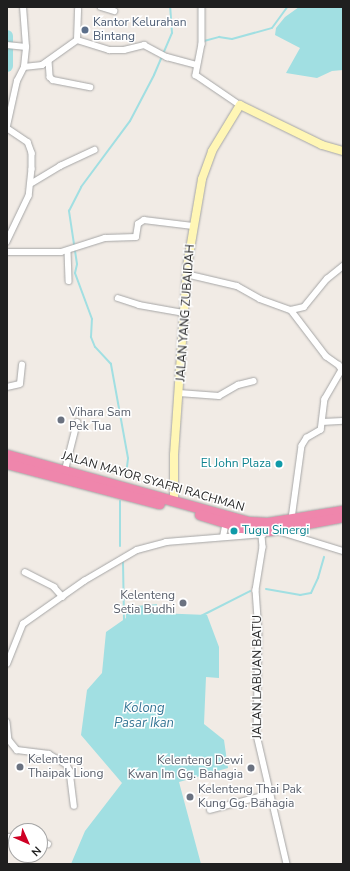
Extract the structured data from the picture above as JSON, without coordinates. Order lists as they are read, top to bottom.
{
  "streets": {
    "highway": ["JALAN MAYOR SYAFRI RACHMAN"],
    "street": ["JALAN YANG ZUBAIDAH", "JALAN LABUAN BATU"]
  },
  "crossings": [
    ["JALAN YANG ZUBAIDAH", "JALAN MAYOR SYAFRI RACHMAN"],
    ["JALAN MAYOR SYAFRI RACHMAN", "JALAN LABUAN BATU"]
  ],
  "water": ["Kolong Pasar Ikan"],
  "places": [
    "Kantor Kelurahan Bintang",
    "Vihara Sam Pek Tua",
    "El John Plaza",
    "Tugu Sinergi",
    "Kelenteng Setia Budhi",
    "Kelenteng Thaipak Liong",
    "Kelenteng Dewi Kwan Im Gg. Bahagia",
    "Kelenteng Thai Pak Kung Gg. Bahagia"
  ],
  "north": "bottom right"
}
